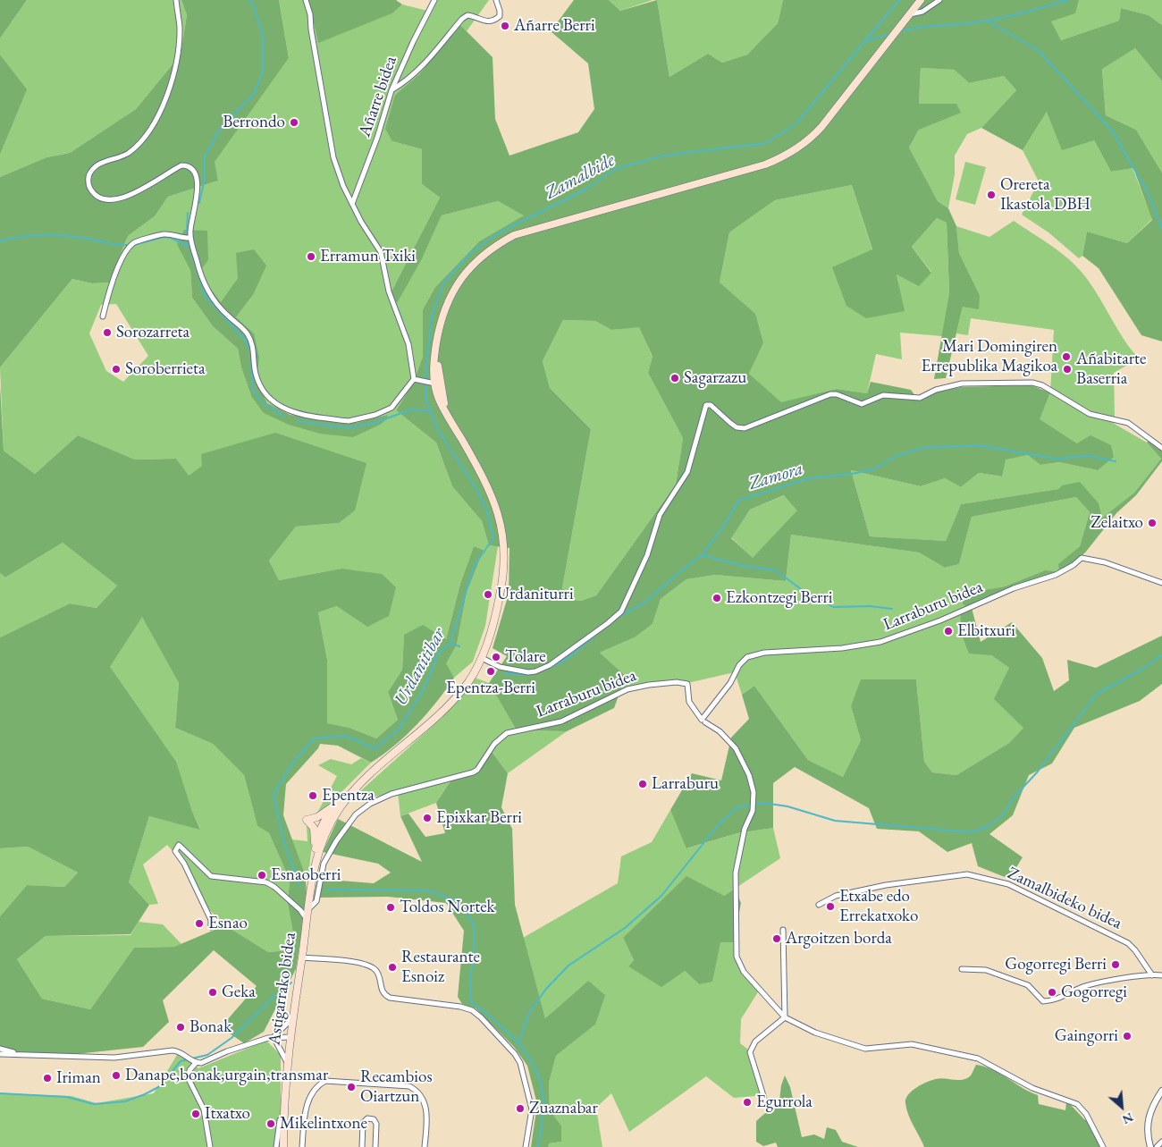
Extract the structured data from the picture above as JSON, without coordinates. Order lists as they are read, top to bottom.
{
  "streets": {
    "main road": ["Astigarrako bidea"],
    "street": ["Añarre bidea", "Larraburu bidea", "Zamalbideko bidea"]
  },
  "crossings": [
    ["Larraburu bidea", "Astigarrako bidea"]
  ],
  "water": ["Zamalbide", "Zamora", "Urdanitibar"],
  "places": [
    "Añarre Berri",
    "Berrondo",
    "Orereta Ikastola DBH",
    "Erramun Txiki",
    "Sorozarreta",
    "Mari Domingiren Errepublika Magikoa",
    "Soroberrieta",
    "Añabitarte Baserria",
    "Sagarzazu",
    "Zelaitxo",
    "Urdaniturri",
    "Ezkontzegi Berri",
    "Elbitxuri",
    "Tolare",
    "Epentza-Berri",
    "Larraburu",
    "Epentza",
    "Epixkar Berri",
    "Esnaoberri",
    "Etxabe edo Errekatxoko",
    "Toldos Nortek",
    "Esnao",
    "Argoitzen borda",
    "Gogorregi Berri",
    "Restaurante Esnoiz",
    "Geka",
    "Gogorregi",
    "Bonak",
    "Gaingorri",
    "Danape,bonak,urgain,transmar",
    "Iriman",
    "Recambios Oiartzun",
    "Egurrola",
    "Zuaznabar",
    "Itxatxo",
    "Mikelintxone"
  ],
  "north": "bottom right"
}
